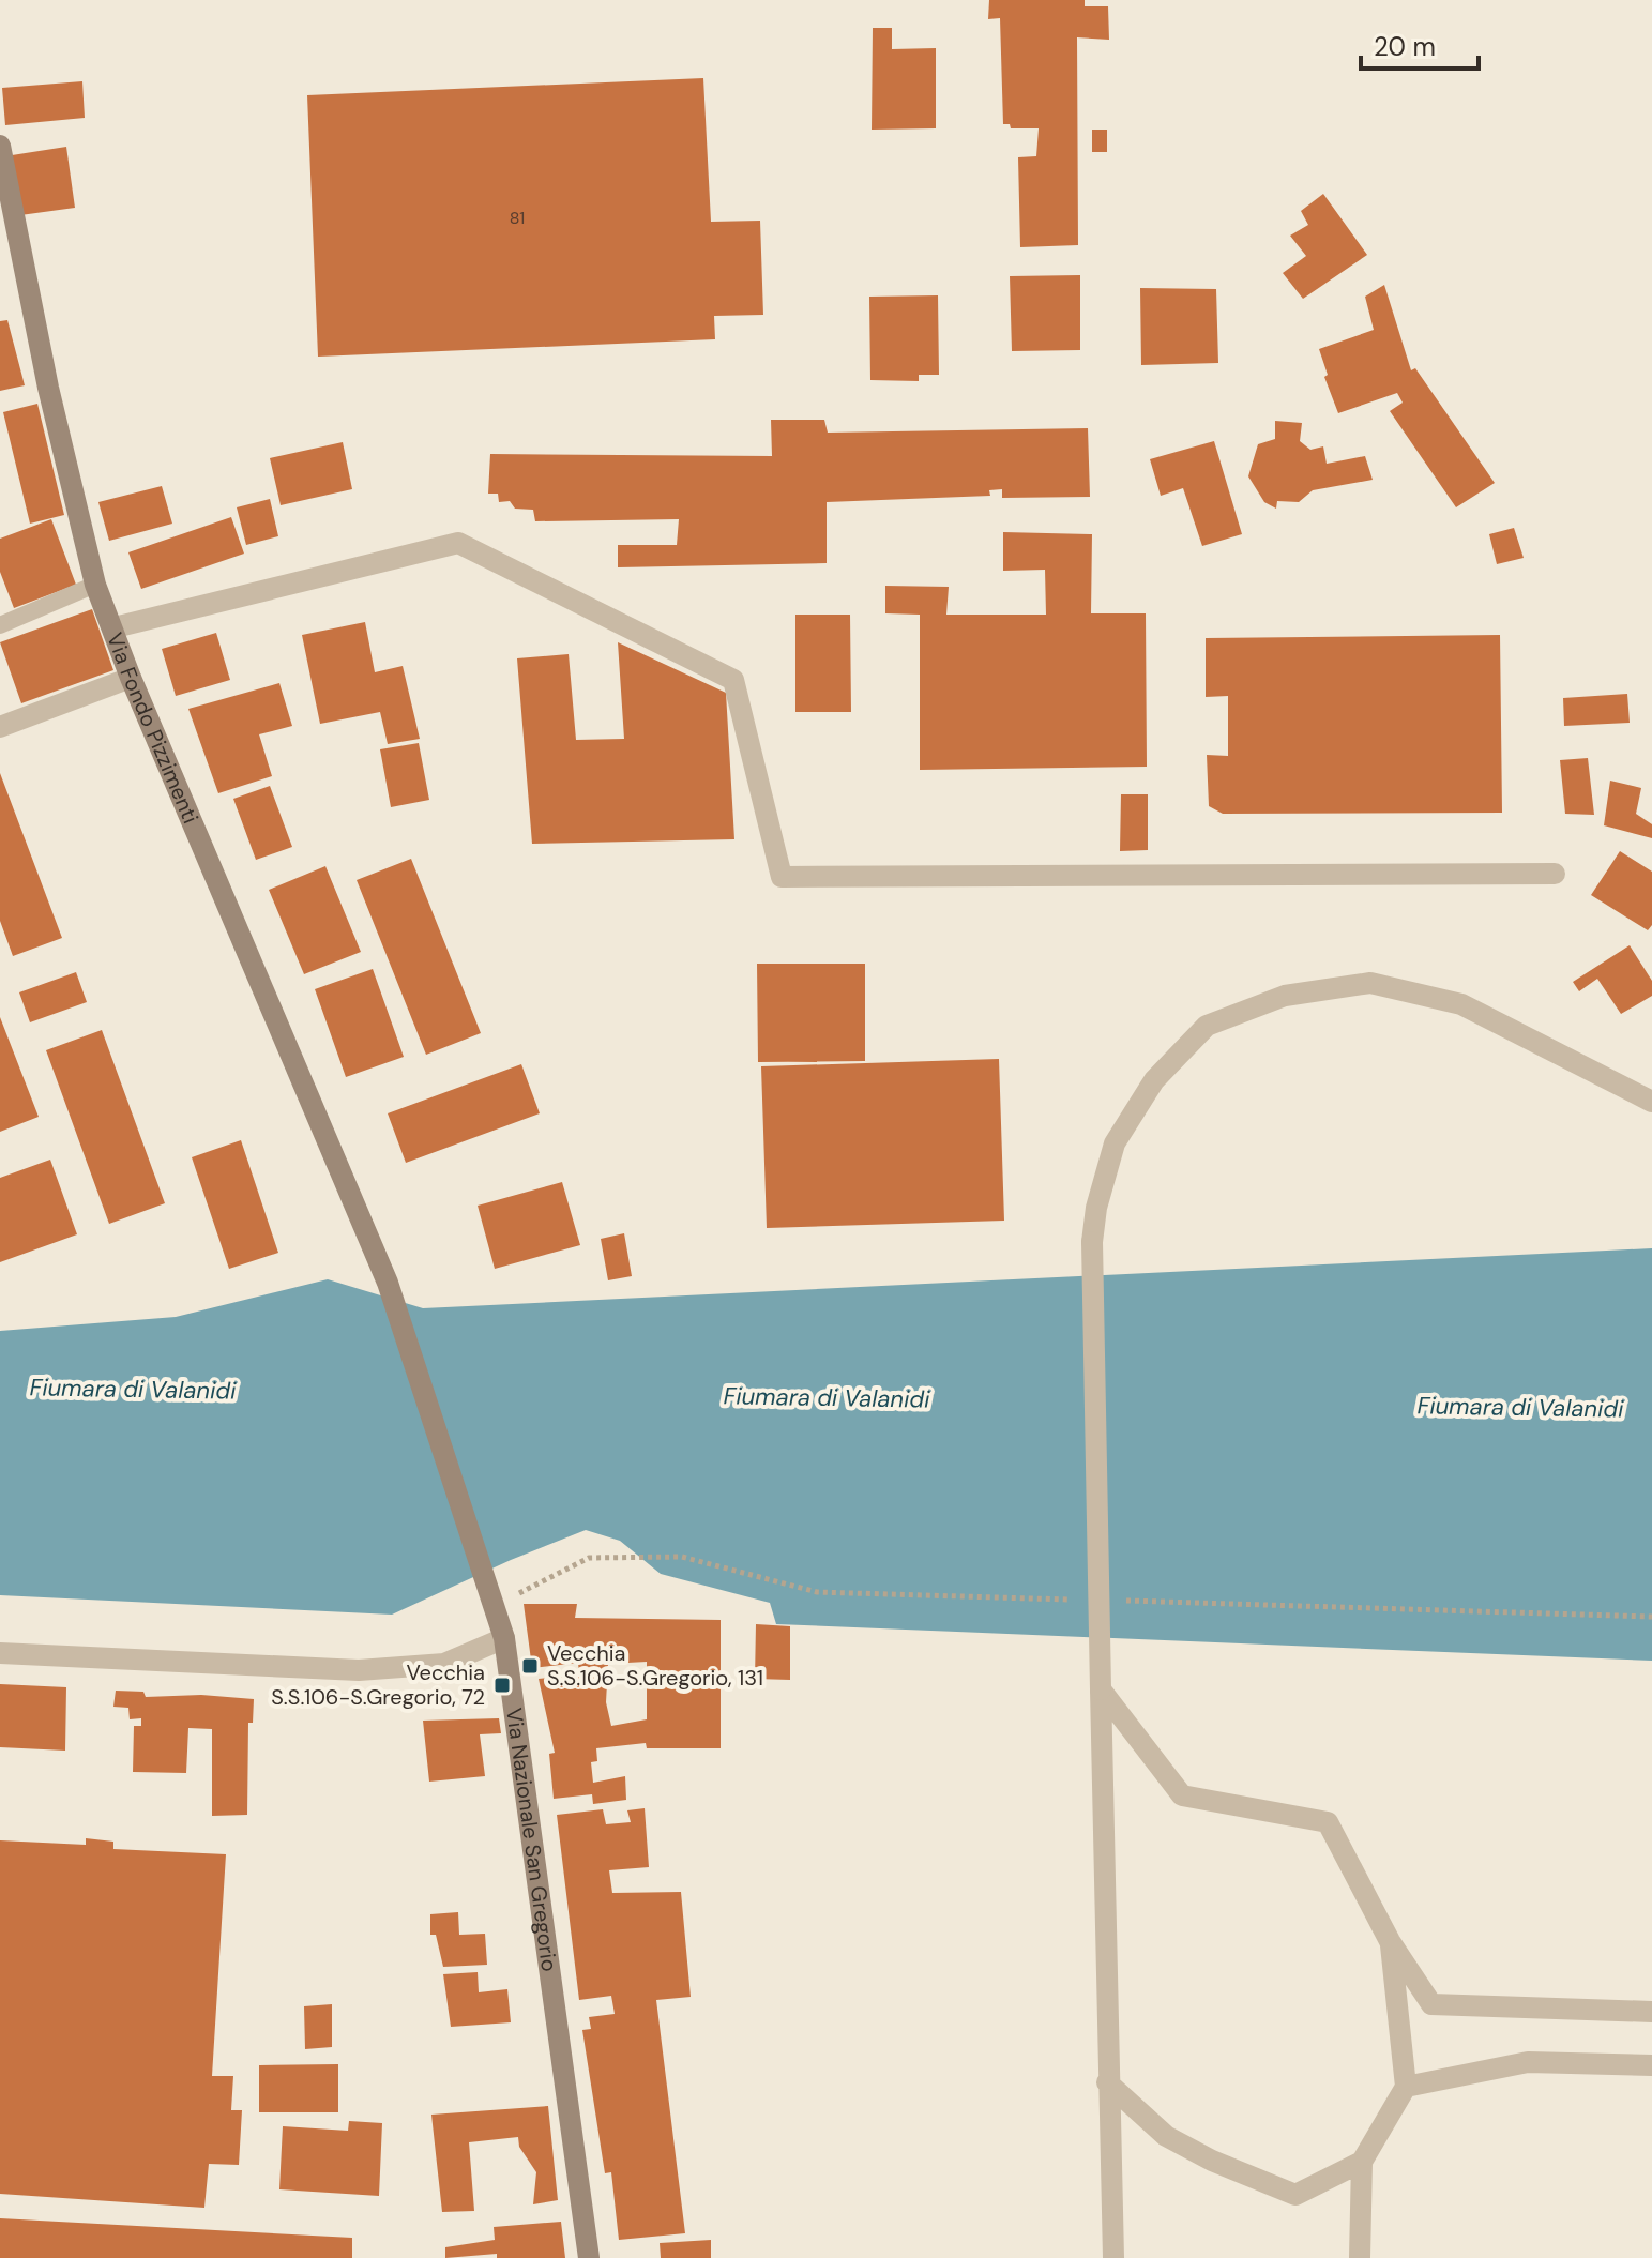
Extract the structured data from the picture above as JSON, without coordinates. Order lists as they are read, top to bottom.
{
  "streets": {
    "street": ["Via Fondo Pizzimenti", "Via Nazionale San Gregorio"]
  },
  "crossings": [
    ["Via Fondo Pizzimenti", "Via Nazionale San Gregorio"]
  ],
  "water": ["Fiumara di Valanidi"],
  "places": {
    "transit": ["Vecchia S.S.106-S.Gregorio, 131", "Vecchia S.S.106-S.Gregorio, 72"]
  },
  "house_numbers": ["81"],
  "scale_bar": "20 m"
}
